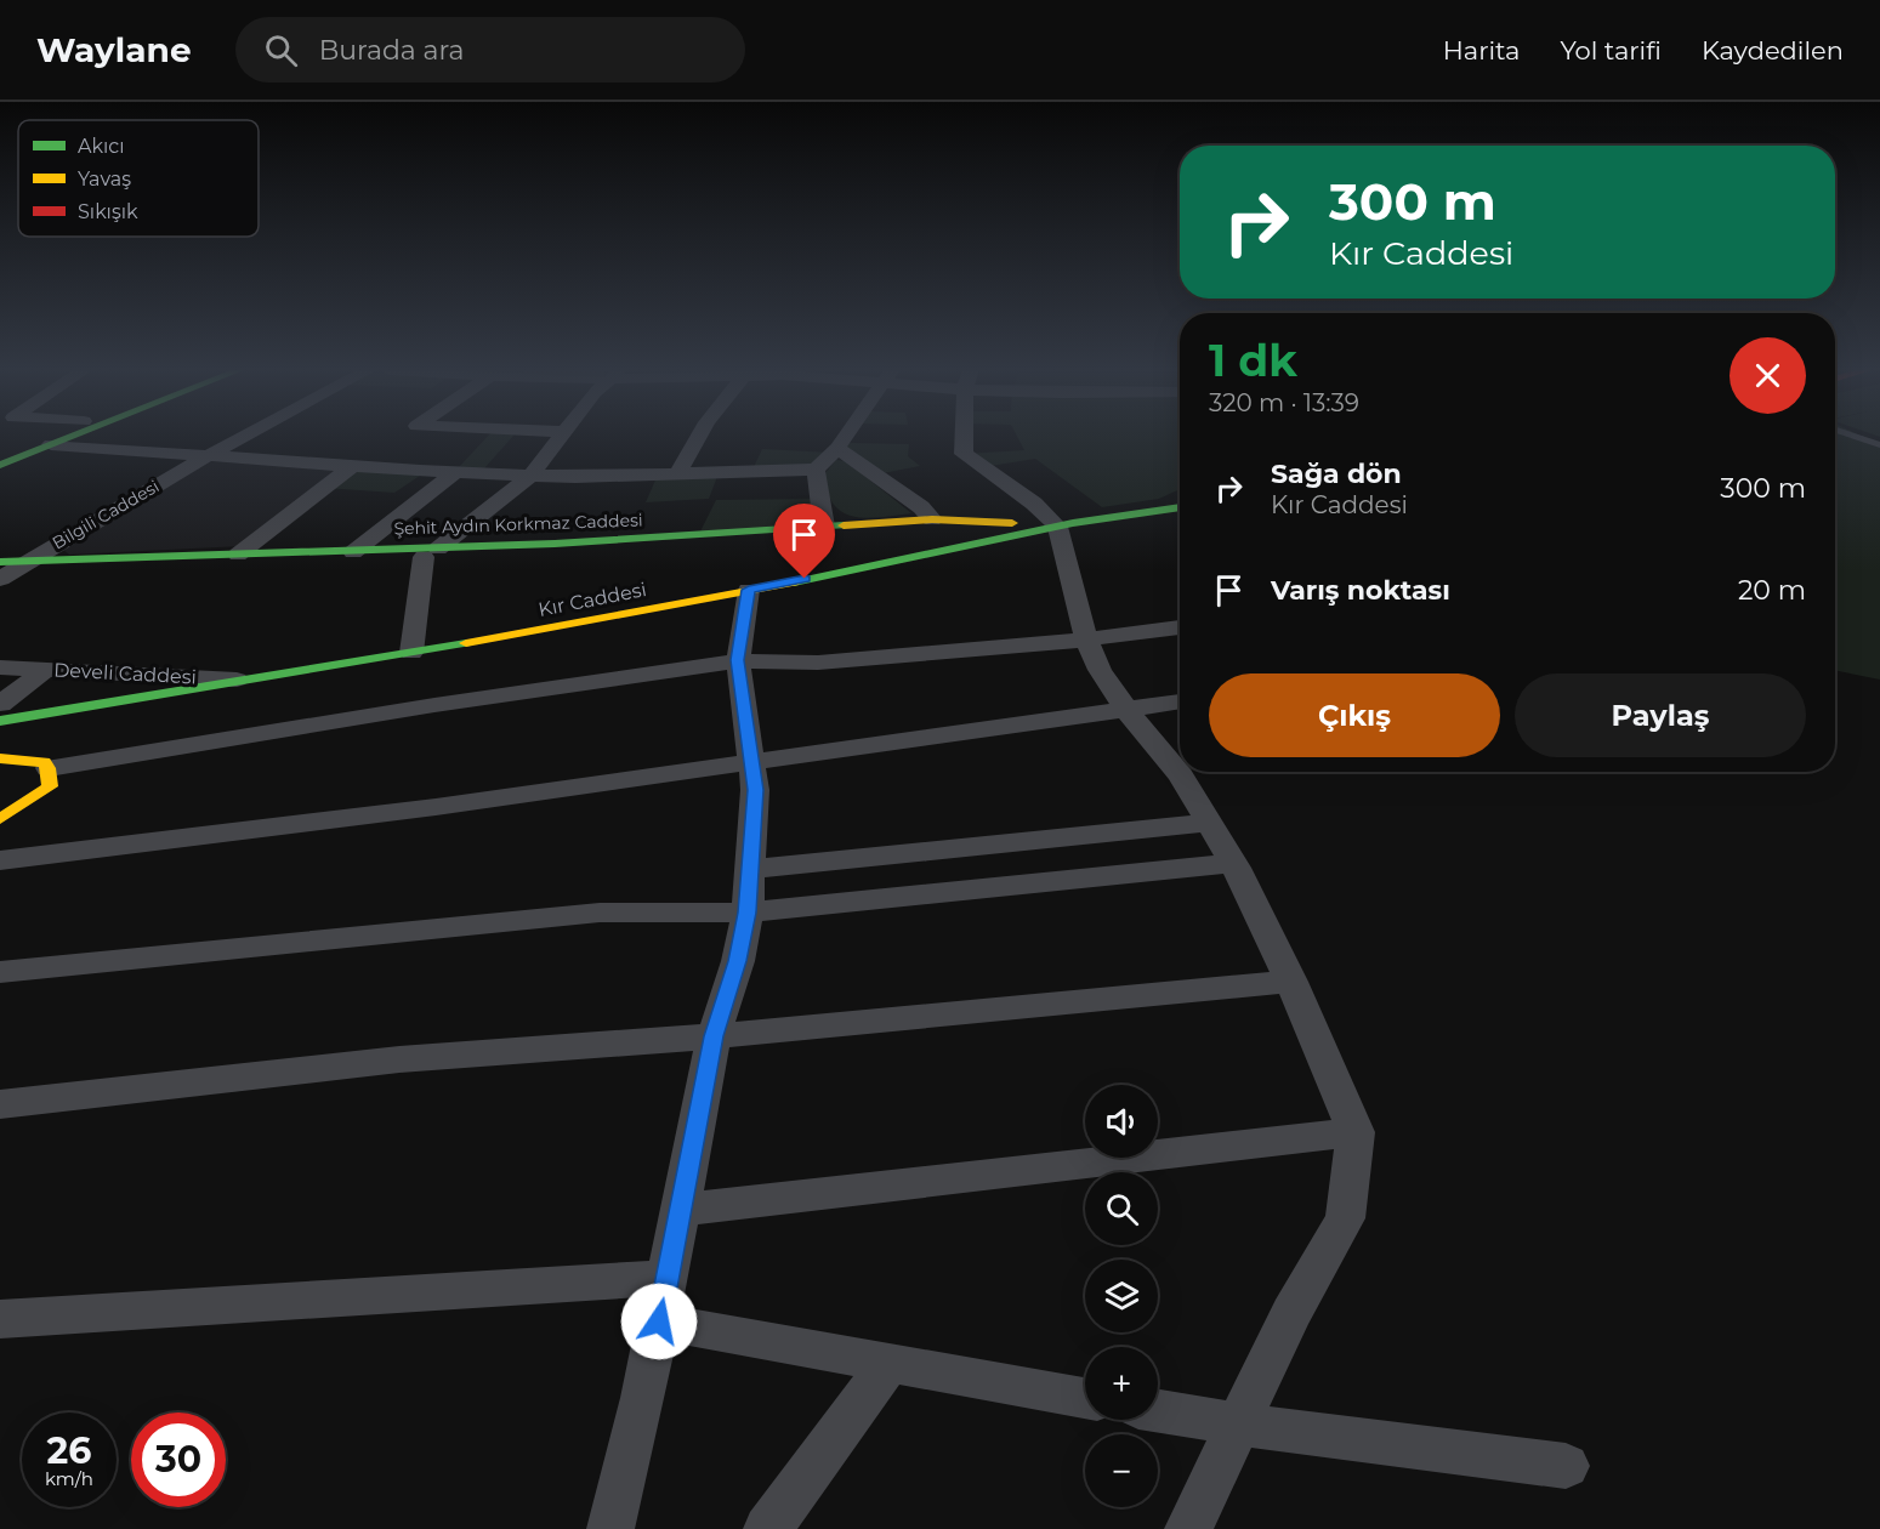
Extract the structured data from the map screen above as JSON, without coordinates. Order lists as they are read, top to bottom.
{
  "streets": {
    "main road": ["Şehit Aydın Korkmaz Caddesi", "Kır Caddesi"],
    "street": ["Bilgili Caddesi", "Develi Caddesi"]
  },
  "crossings": [
    ["Bilgili Caddesi", "Şehit Aydın Korkmaz Caddesi"],
    ["Şehit Aydın Korkmaz Caddesi", "Kır Caddesi"],
    ["Kır Caddesi", "Develi Caddesi"]
  ],
  "legend": ["Akıcı", "Yavaş", "Sıkışık"],
  "page": {
    "header": "Waylane",
    "search": "Burada ara",
    "nav": ["Harita", "Yol tarifi", "Kaydedilen"],
    "turn": ["300 m", "Kır Caddesi"],
    "heading": ["1 dk", "320 m · 13:39"],
    "list": [
      {
        "name": "Sağa dön",
        "note": "Kır Caddesi",
        "value": "300 m"
      },
      {
        "name": "Varış noktası",
        "value": "20 m"
      }
    ],
    "buttons": ["Çıkış", "Paylaş"],
    "map_buttons": ["+", "−"],
    "speed": "26 km/h",
    "limit": "30"
  }
}
